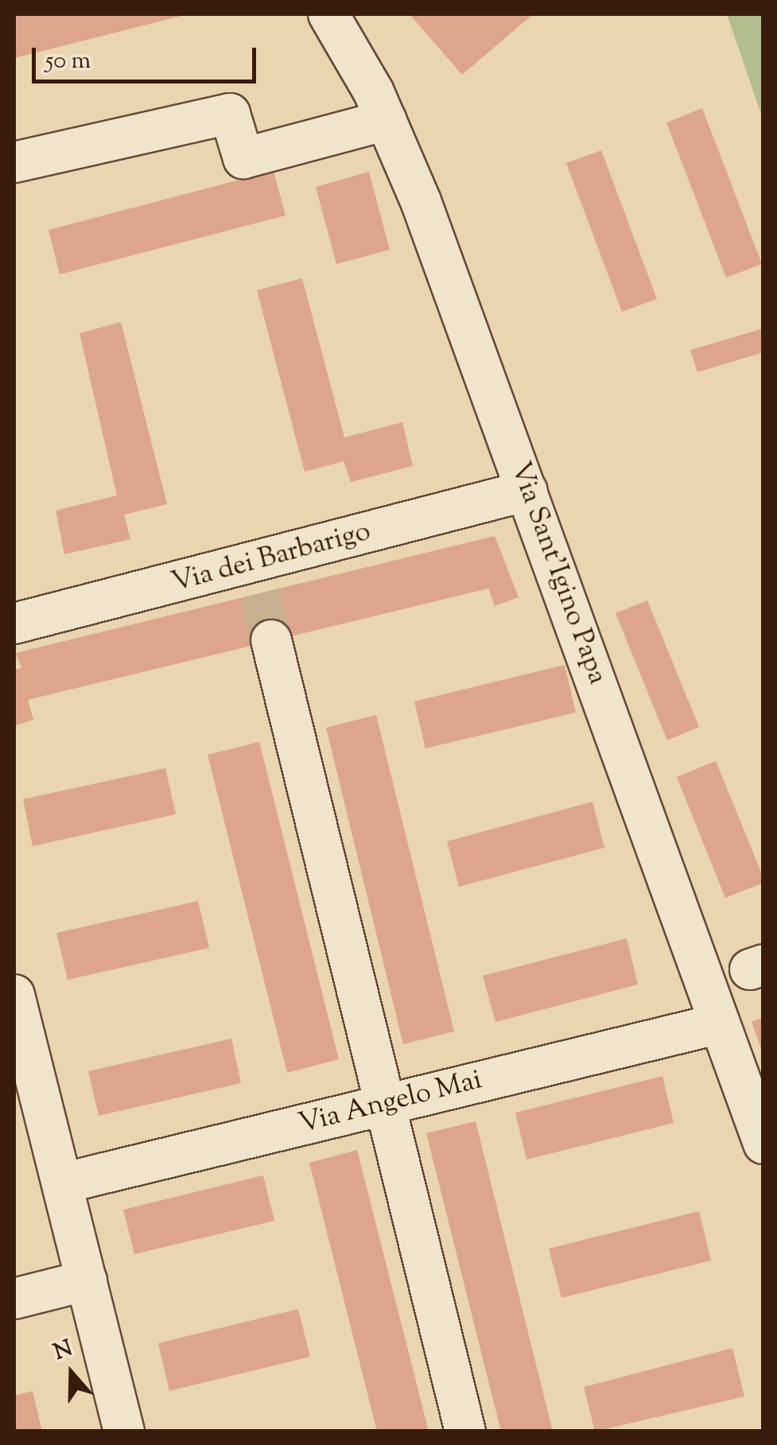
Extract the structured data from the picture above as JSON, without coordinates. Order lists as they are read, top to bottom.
{
  "streets": {
    "street": ["Via dei Barbarigo", "Via Sant'Igino Papa", "Via Angelo Mai"]
  },
  "crossings": [
    ["Via dei Barbarigo", "Via Sant'Igino Papa"],
    ["Via Sant'Igino Papa", "Via Angelo Mai"]
  ],
  "scale_bar": "50 m",
  "north": "top"
}
